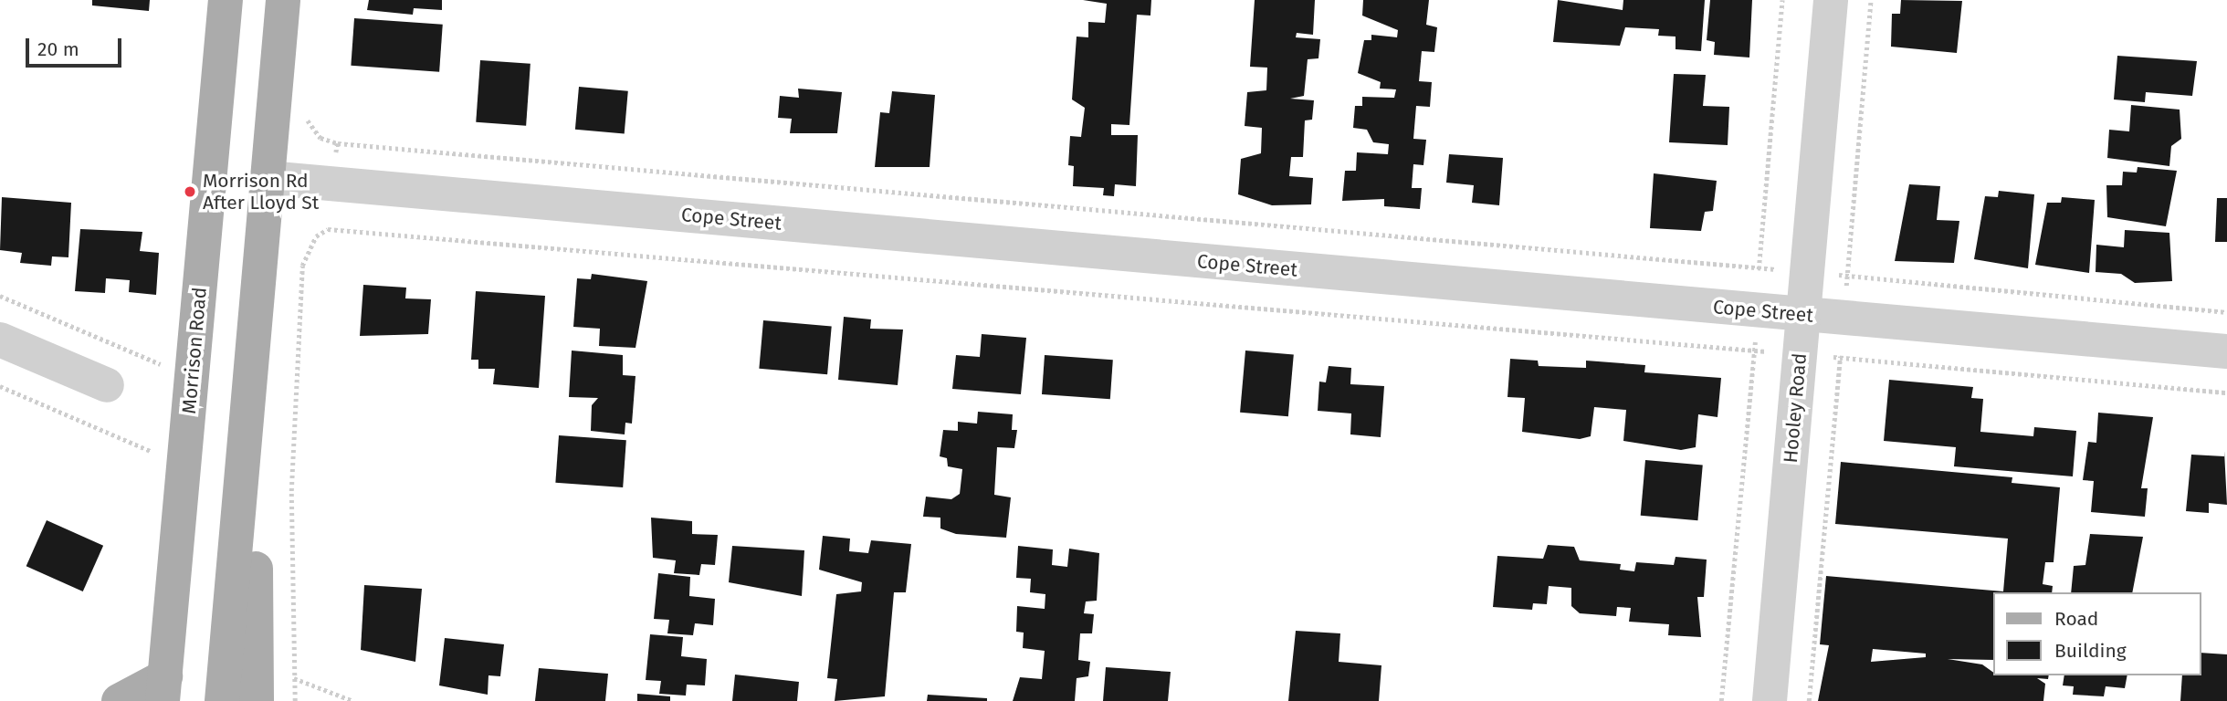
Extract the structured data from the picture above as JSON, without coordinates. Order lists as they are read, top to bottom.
{
  "streets": {
    "main road": ["Morrison Road"],
    "street": ["Cope Street", "Hooley Road"]
  },
  "crossings": [
    ["Cope Street", "Hooley Road"]
  ],
  "places": ["Morrison Rd After Lloyd St"],
  "legend": ["Road", "Building"],
  "scale_bar": "20 m"
}
